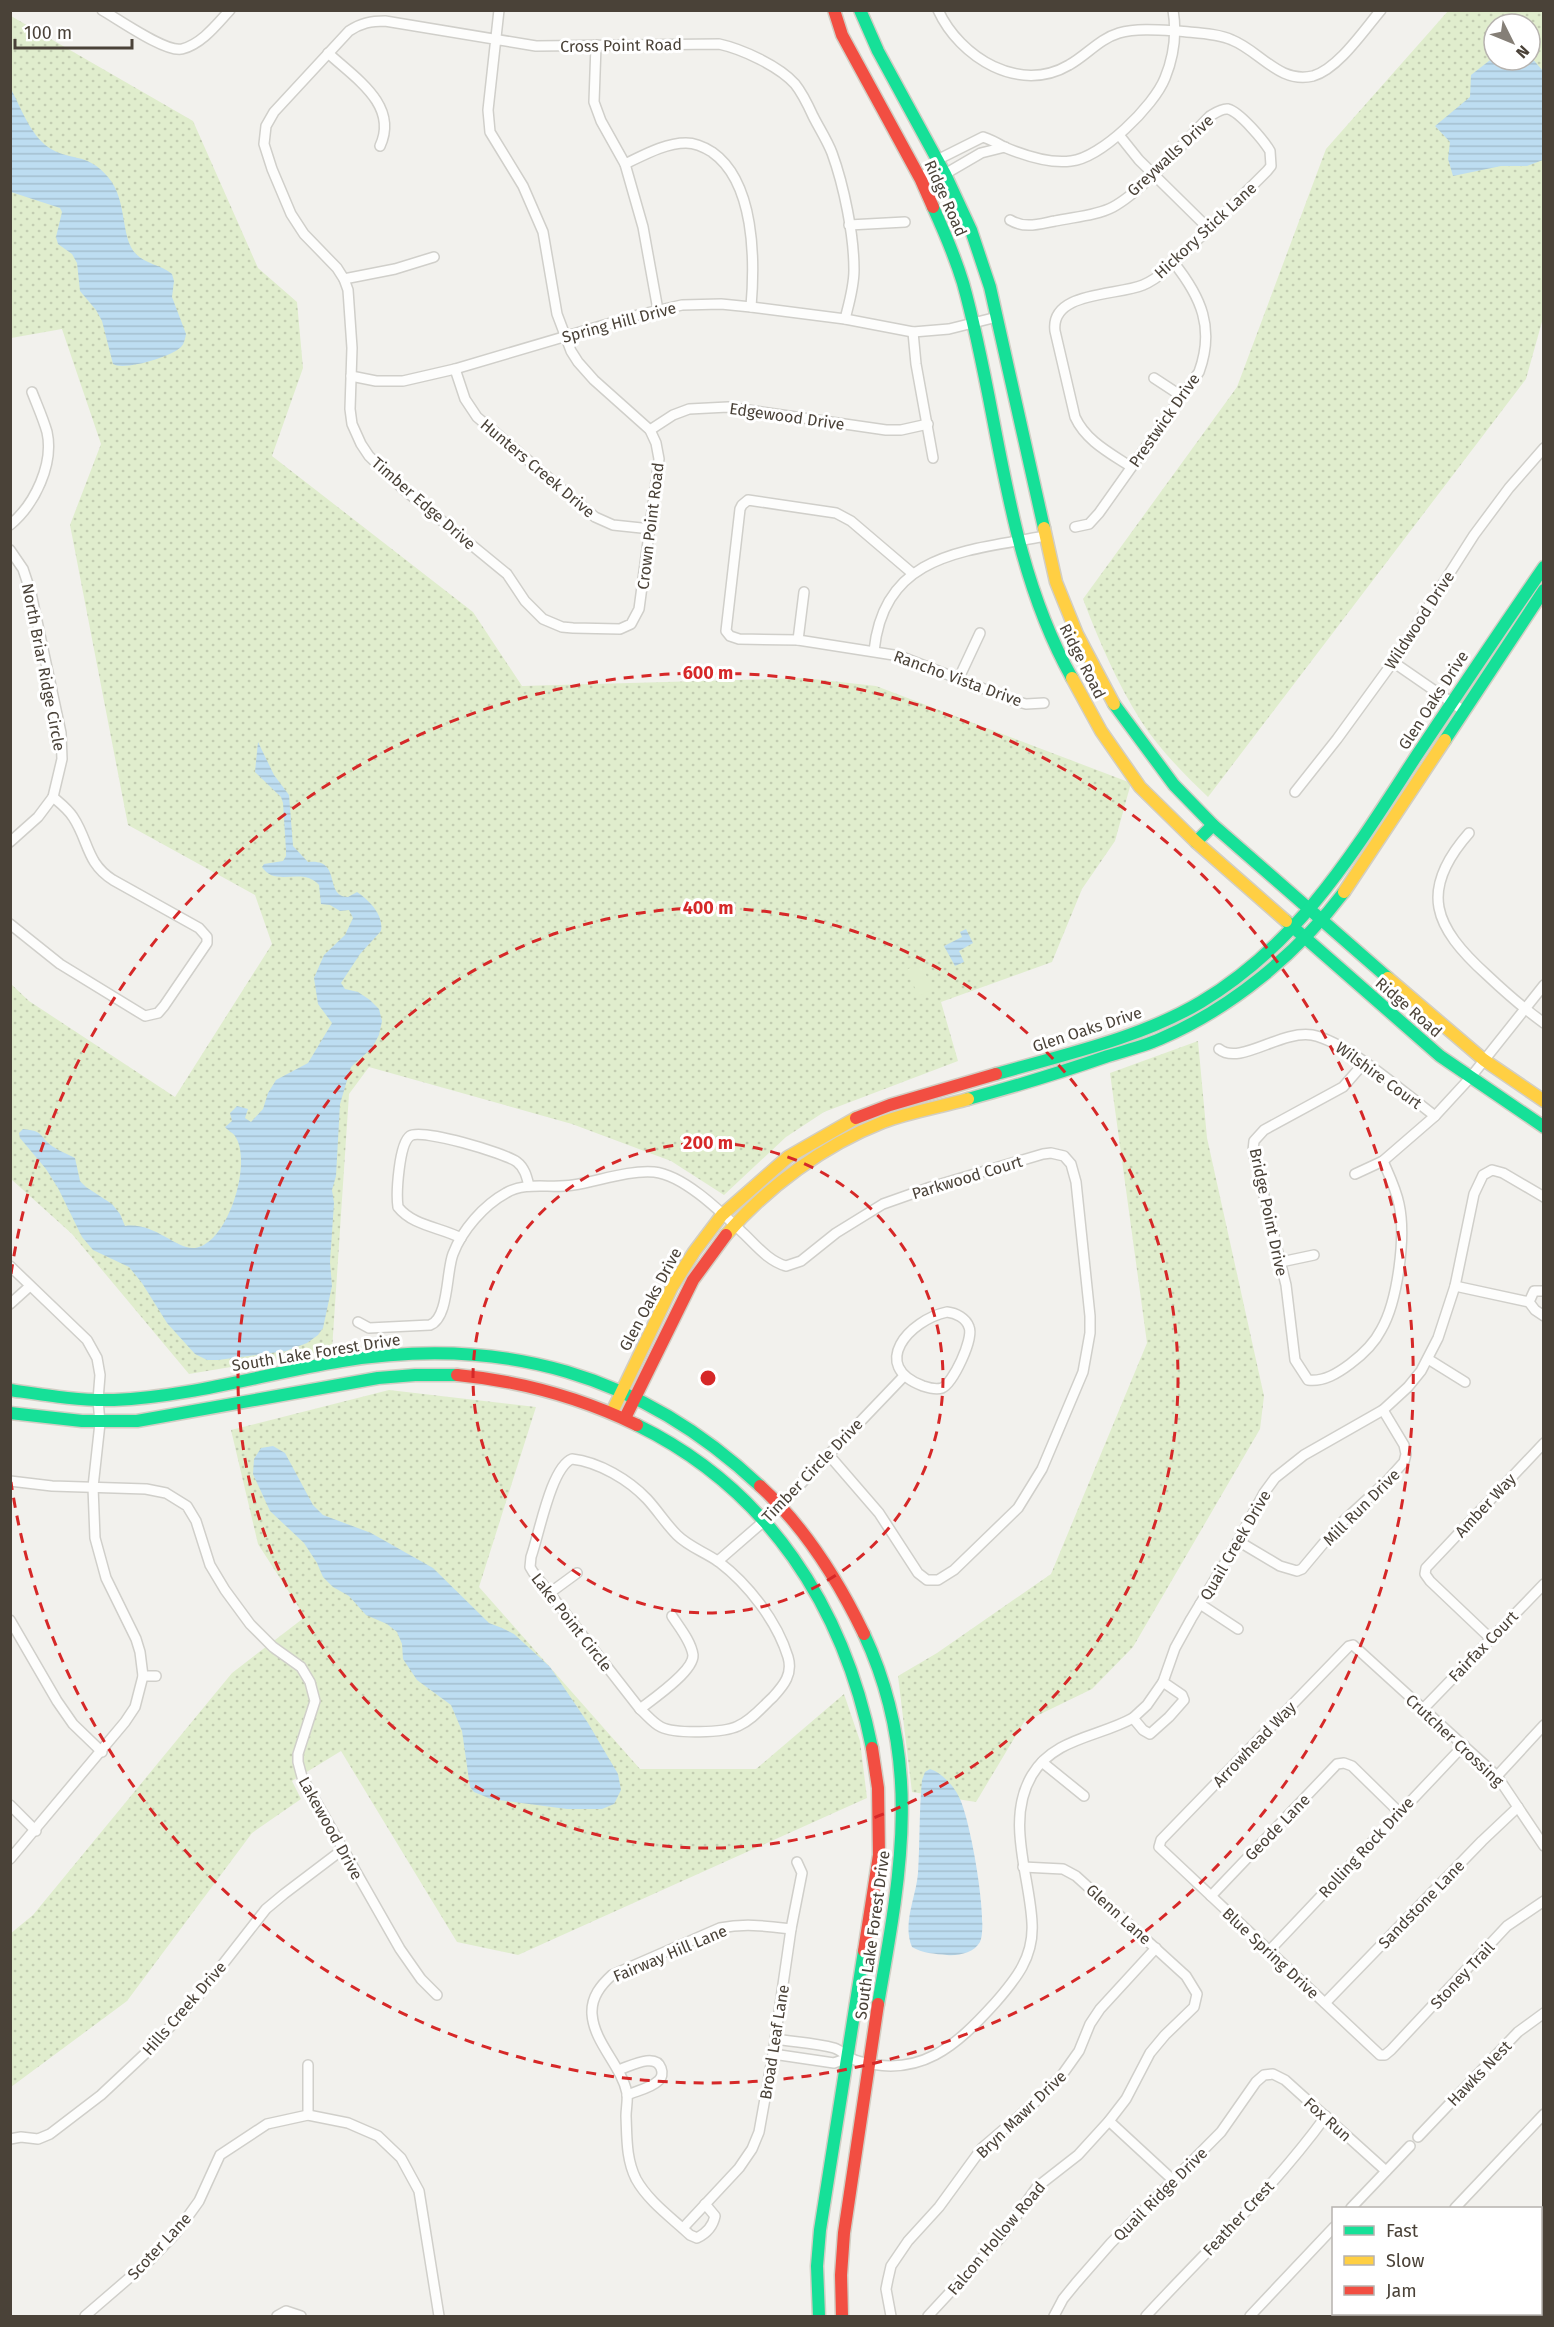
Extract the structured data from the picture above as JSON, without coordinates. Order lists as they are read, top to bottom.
{
  "streets": {
    "main road": ["Ridge Road", "Glen Oaks Drive", "South Lake Forest Drive"],
    "street": [
      "Cross Point Road",
      "Greywalls Drive",
      "Hickory Stick Lane",
      "Spring Hill Drive",
      "Edgewood Drive",
      "Prestwick Drive",
      "Hunters Creek Drive",
      "Timber Edge Drive",
      "Crown Point Road",
      "Wildwood Drive",
      "North Briar Ridge Circle",
      "Rancho Vista Drive",
      "Wilshire Court",
      "Parkwood Court",
      "Bridge Point Drive",
      "Timber Circle Drive",
      "Amber Way",
      "Mill Run Drive",
      "Quail Creek Drive",
      "Lake Point Circle",
      "Fairfax Court",
      "Crutcher Crossing",
      "Arrowhead Way",
      "Geode Lane",
      "Lakewood Drive",
      "Rolling Rock Drive",
      "Sandstone Lane",
      "Glenn Lane",
      "Fairway Hill Lane",
      "Blue Spring Drive",
      "Stoney Trail",
      "Hills Creek Drive",
      "Broad Leaf Lane",
      "Hawks Nest",
      "Bryn Mawr Drive",
      "Fox Run",
      "Quail Ridge Drive",
      "Feather Crest",
      "Falcon Hollow Road",
      "Scoter Lane"
    ]
  },
  "crossings": [
    ["Cross Point Road", "Spring Hill Drive"],
    ["Cross Point Road", "Timber Edge Drive"],
    ["Greywalls Drive", "Hickory Stick Lane"],
    ["Ridge Road", "Spring Hill Drive"],
    ["Ridge Road", "Glen Oaks Drive"],
    ["Hickory Stick Lane", "Prestwick Drive"],
    ["Spring Hill Drive", "Hunters Creek Drive"],
    ["Spring Hill Drive", "Timber Edge Drive"],
    ["Edgewood Drive", "Crown Point Road"],
    ["Hunters Creek Drive", "Crown Point Road"],
    ["Timber Edge Drive", "Crown Point Road"],
    ["Glen Oaks Drive", "Parkwood Court"],
    ["Glen Oaks Drive", "South Lake Forest Drive"],
    ["Wilshire Court", "Bridge Point Drive"],
    ["Parkwood Court", "Timber Circle Drive"],
    ["South Lake Forest Drive", "Timber Circle Drive"],
    ["South Lake Forest Drive", "Quail Creek Drive"],
    ["Timber Circle Drive", "Lake Point Circle"],
    ["Amber Way", "Fairfax Court"],
    ["Mill Run Drive", "Quail Creek Drive"],
    ["Quail Creek Drive", "Glenn Lane"],
    ["Quail Creek Drive", "Broad Leaf Lane"],
    ["Fairfax Court", "Crutcher Crossing"],
    ["Crutcher Crossing", "Arrowhead Way"],
    ["Crutcher Crossing", "Rolling Rock Drive"],
    ["Crutcher Crossing", "Sandstone Lane"],
    ["Arrowhead Way", "Blue Spring Drive"],
    ["Geode Lane", "Rolling Rock Drive"],
    ["Geode Lane", "Blue Spring Drive"],
    ["Lakewood Drive", "Hills Creek Drive"],
    ["Rolling Rock Drive", "Blue Spring Drive"],
    ["Sandstone Lane", "Blue Spring Drive"],
    ["Glenn Lane", "Bryn Mawr Drive"],
    ["Glenn Lane", "Falcon Hollow Road"],
    ["Fairway Hill Lane", "Broad Leaf Lane"],
    ["Blue Spring Drive", "Stoney Trail"],
    ["Fox Run", "Quail Ridge Drive"],
    ["Fox Run", "Feather Crest"]
  ],
  "legend": ["Fast", "Slow", "Jam"],
  "scale_bar": "100 m",
  "north": "bottom right",
  "rings": ["600 m", "400 m", "200 m"]
}
